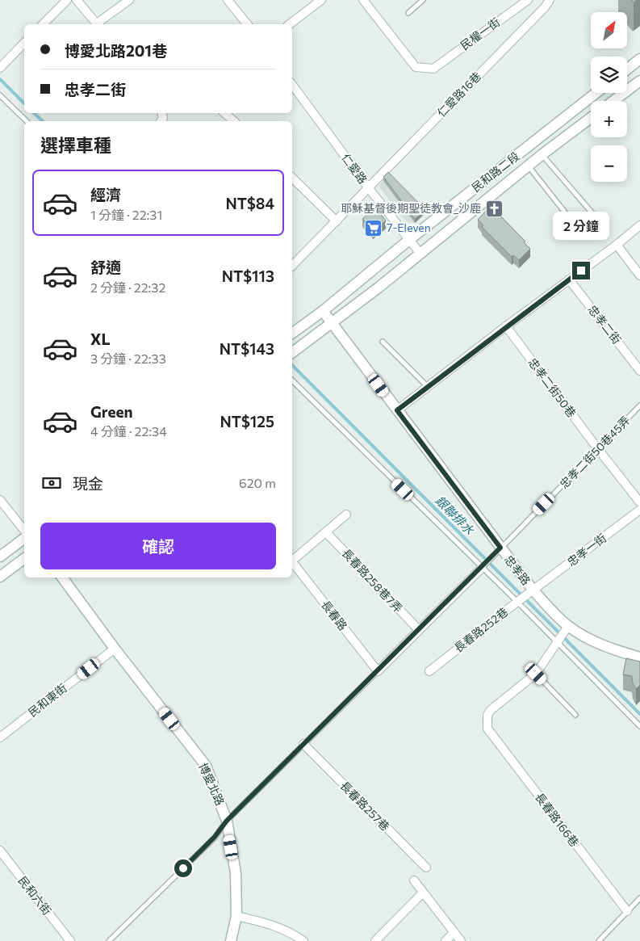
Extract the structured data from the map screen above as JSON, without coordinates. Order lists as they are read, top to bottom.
{
  "streets": {
    "street": [
      "民權一街",
      "仁愛路16巷",
      "仁愛路",
      "民和路二段",
      "忠孝二街",
      "忠孝二街50巷",
      "忠孝一街",
      "忠孝路",
      "長春路258巷7弄",
      "長春路",
      "長春路252巷",
      "民和東街",
      "博愛北路",
      "長春路257巷",
      "長春路166巷",
      "民和六街"
    ],
    "lane": ["忠孝二街50巷45弄"]
  },
  "crossings": [
    ["仁愛路16巷", "仁愛路"],
    ["仁愛路", "民和路二段"],
    ["民和路二段", "忠孝路"],
    ["忠孝二街50巷", "忠孝二街50巷45弄"],
    ["忠孝二街50巷45弄", "忠孝路"],
    ["忠孝一街", "忠孝路"],
    ["忠孝一街", "長春路252巷"],
    ["忠孝路", "長春路252巷"],
    ["民和東街", "博愛北路"]
  ],
  "water": ["銀聯排水"],
  "places": {
    "church": ["耶穌基督後期聖徒教會_沙鹿"],
    "supermarket": ["7-Eleven"]
  },
  "north": "top right",
  "page": {
    "map_buttons": ["+", "−"],
    "banner": ["博愛北路201巷", "忠孝二街"],
    "heading": "選擇車種",
    "list": [
      {
        "name": "經濟",
        "note": "1 分鐘 · 22:31",
        "value": "NT$84"
      },
      {
        "name": "舒適",
        "note": "2 分鐘 · 22:32",
        "value": "NT$113"
      },
      {
        "name": "XL",
        "note": "3 分鐘 · 22:33",
        "value": "NT$143"
      },
      {
        "name": "Green",
        "note": "4 分鐘 · 22:34",
        "value": "NT$125"
      }
    ],
    "bubble": "2 分鐘",
    "pay": ["現金", "620 m"],
    "buttons": "確認"
  }
}
